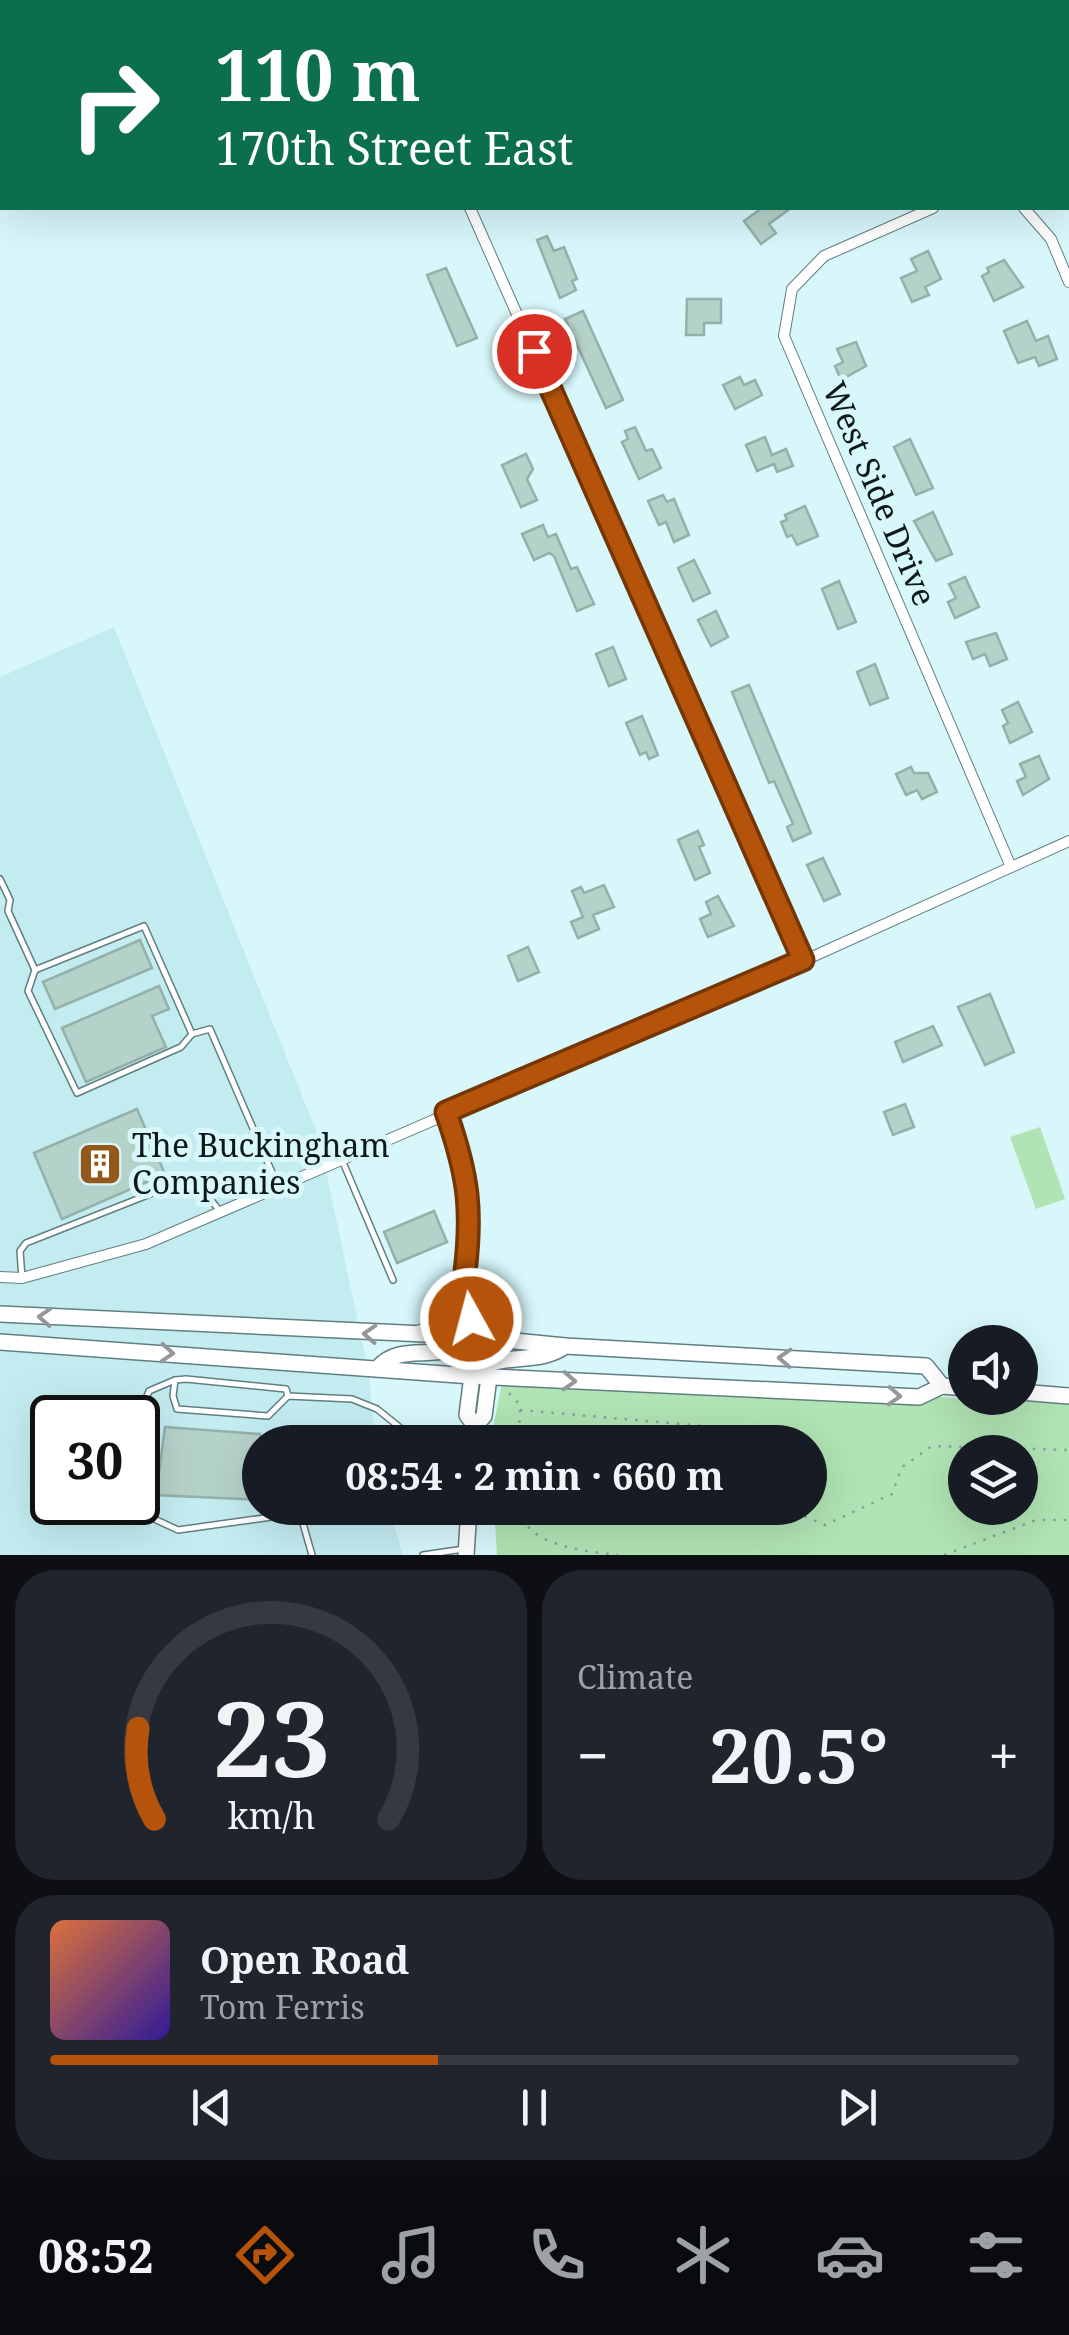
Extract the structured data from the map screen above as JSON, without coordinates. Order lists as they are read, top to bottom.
{
  "streets": {
    "street": ["West Side Drive"]
  },
  "places": {
    "building": ["The Buckingham Companies"]
  },
  "page": {
    "turn": ["110 m", "170th Street East"],
    "limit": "30",
    "trip": "08:54 · 2 min · 660 m",
    "tile": "Climate",
    "heat": ["−", "20.5°", "+"],
    "song": ["Open Road", "Tom Ferris"],
    "tabs": "08:52",
    "gauge": ["23", "km/h"]
  }
}
